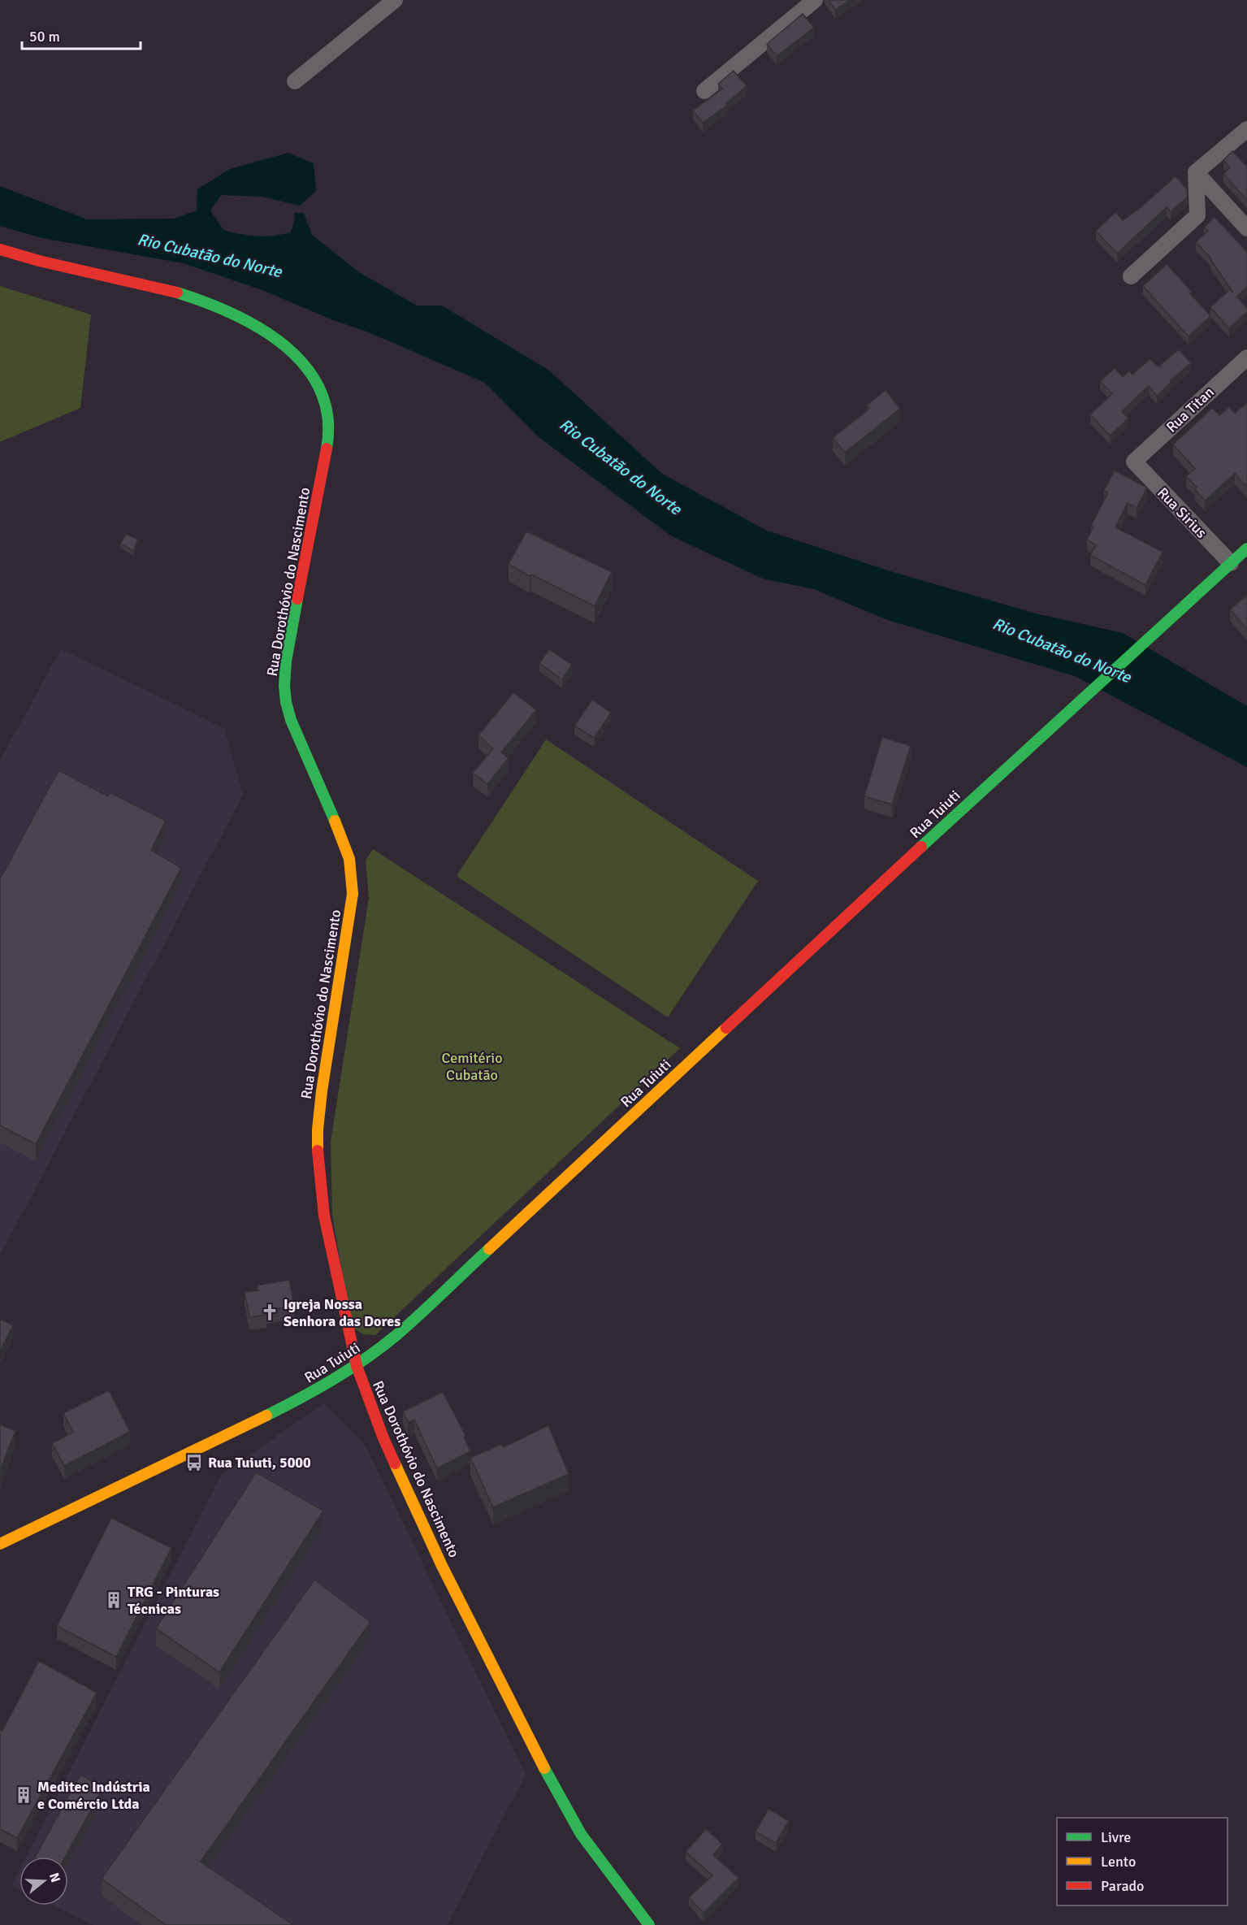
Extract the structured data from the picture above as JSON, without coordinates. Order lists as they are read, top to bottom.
{
  "streets": {
    "street": [
      "Rua Titan",
      "Rua Sirius",
      "Rua Dorothóvio do Nascimento",
      "Rua Tuiuti"
    ]
  },
  "crossings": [
    ["Rua Titan", "Rua Sirius"],
    ["Rua Sirius", "Rua Tuiuti"],
    ["Rua Dorothóvio do Nascimento", "Rua Tuiuti"]
  ],
  "water": ["Rio Cubatão do Norte"],
  "parks": ["Cemitério Cubatão"],
  "places": {
    "church": ["Igreja Nossa Senhora das Dores"],
    "bus stop": ["Rua Tuiuti, 5000"],
    "building": ["TRG - Pinturas Técnicas", "Meditec Indústria e Comércio Ltda"]
  },
  "legend": ["Livre", "Lento", "Parado"],
  "scale_bar": "50 m",
  "north": "right"
}
